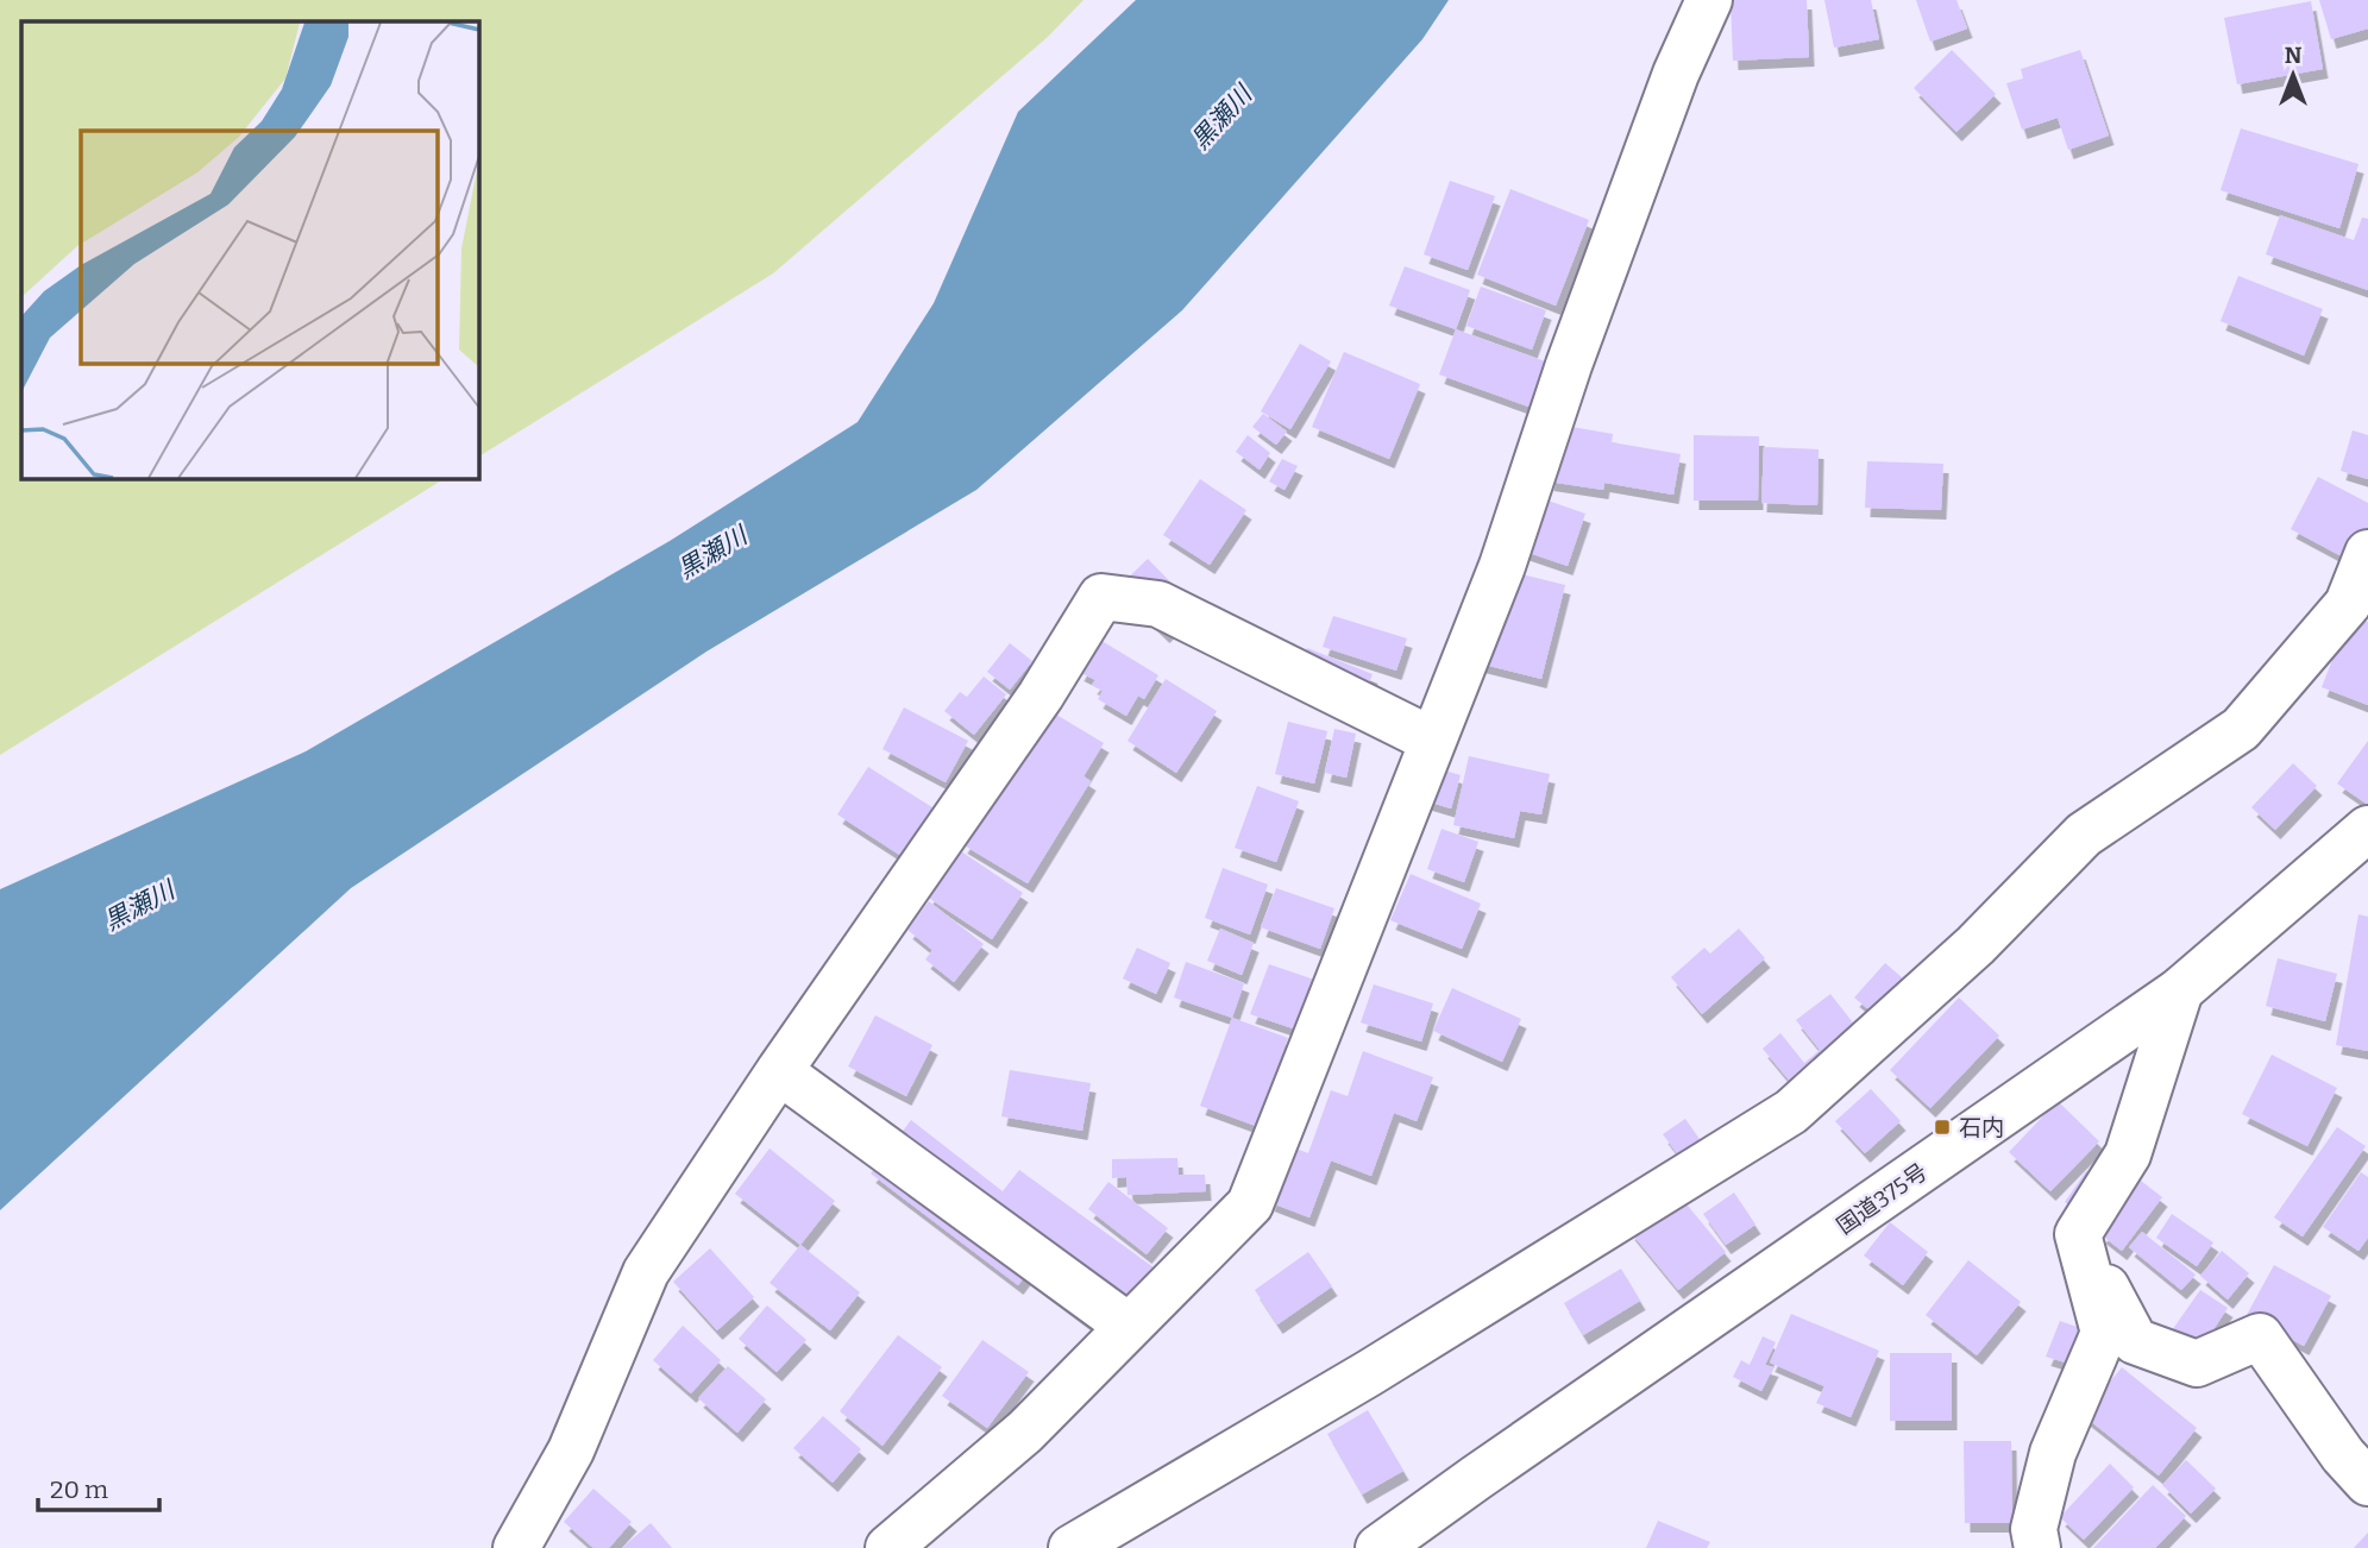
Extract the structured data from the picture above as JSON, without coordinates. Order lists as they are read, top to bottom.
{
  "streets": {
    "main road": ["国道375号"]
  },
  "water": ["黒瀬川"],
  "places": {
    "transit": ["石内"]
  },
  "scale_bar": "20 m",
  "north": "top"
}
